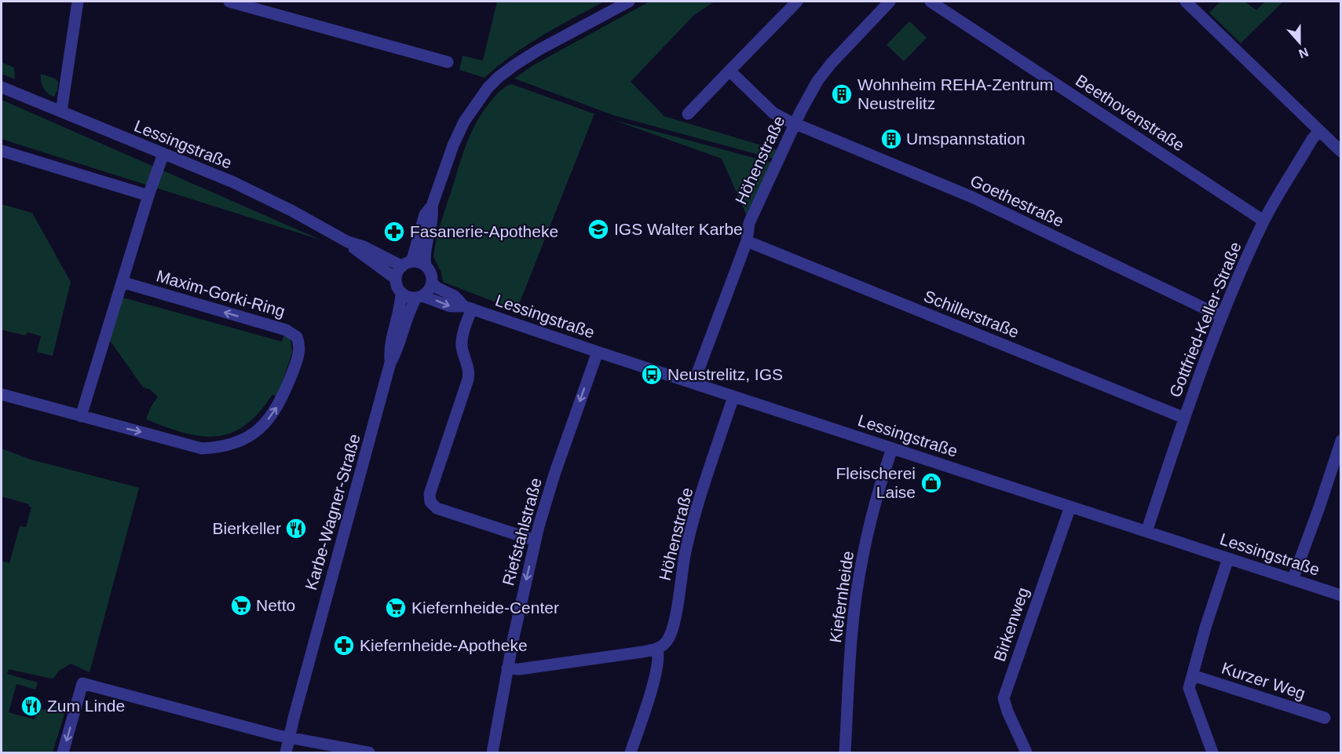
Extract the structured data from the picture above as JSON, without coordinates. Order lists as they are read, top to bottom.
{
  "streets": {
    "street": [
      "Beethovenstraße",
      "Lessingstraße",
      "Höhenstraße",
      "Goethestraße",
      "Maxim-Gorki-Ring",
      "Schillerstraße",
      "Gottfried-Keller-Straße",
      "Karbe-Wagner-Straße",
      "Riefstahlstraße",
      "Kiefernheide",
      "Birkenweg",
      "Kurzer Weg"
    ]
  },
  "crossings": [
    ["Beethovenstraße", "Gottfried-Keller-Straße"],
    ["Lessingstraße", "Höhenstraße"],
    ["Lessingstraße", "Gottfried-Keller-Straße"],
    ["Lessingstraße", "Karbe-Wagner-Straße"],
    ["Lessingstraße", "Riefstahlstraße"],
    ["Lessingstraße", "Kiefernheide"],
    ["Lessingstraße", "Birkenweg"],
    ["Höhenstraße", "Goethestraße"],
    ["Höhenstraße", "Schillerstraße"],
    ["Goethestraße", "Gottfried-Keller-Straße"],
    ["Schillerstraße", "Gottfried-Keller-Straße"]
  ],
  "one_way": ["Riefstahlstraße"],
  "places": {
    "building": ["Wohnheim REHA-Zentrum Neustrelitz", "Umspannstation"],
    "school or university": ["IGS Walter Karbe"],
    "pharmacy": ["Fasanerie-Apotheke", "Kiefernheide-Apotheke"],
    "bus stop": ["Neustrelitz, IGS"],
    "shop": ["Fleischerei Laise"],
    "restaurant": ["Bierkeller", "Zum Linde"],
    "supermarket": ["Netto", "Kiefernheide-Center"]
  },
  "north": "bottom"
}
